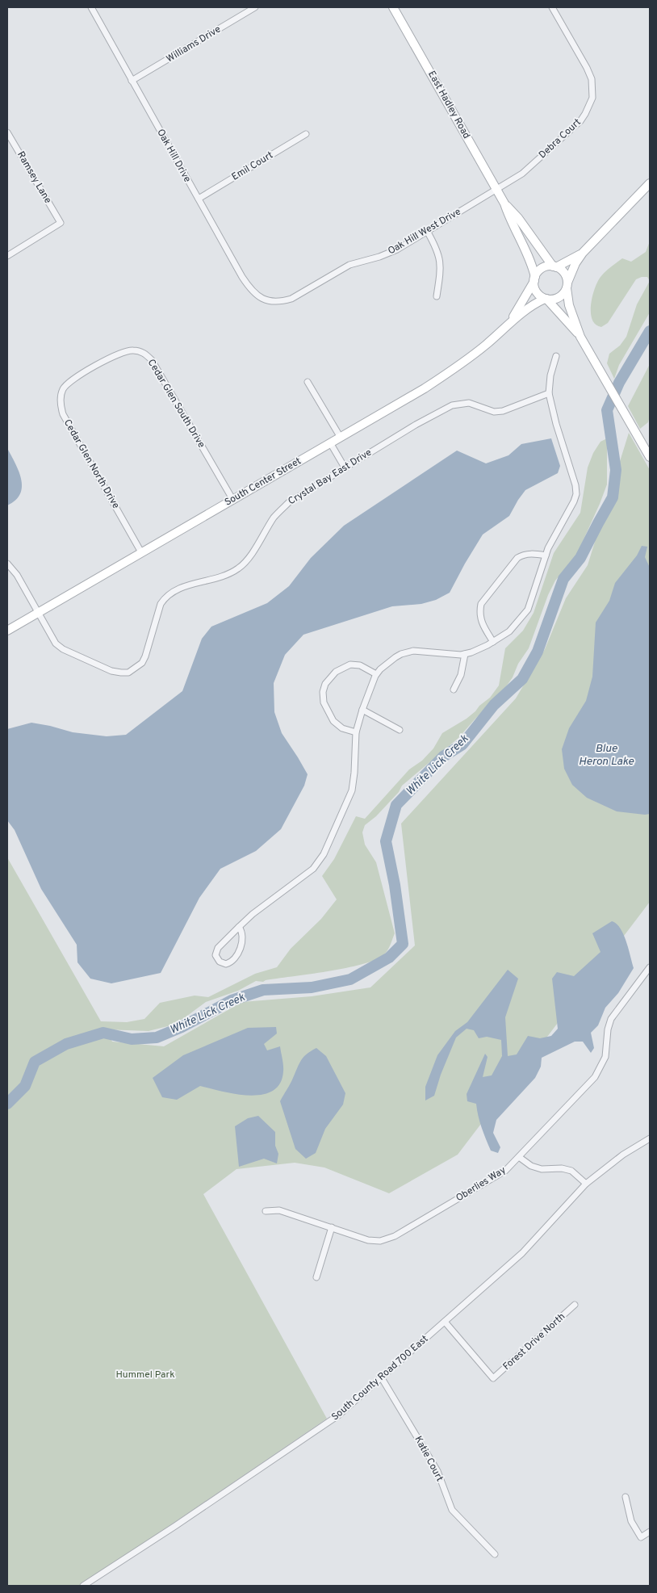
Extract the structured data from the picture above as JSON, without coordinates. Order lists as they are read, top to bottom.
{
  "streets": {
    "main road": ["East Hadley Road", "South Center Street"],
    "street": [
      "Williams Drive",
      "Debra Court",
      "Oak Hill Drive",
      "Emil Court",
      "Ramsey Lane",
      "Oak Hill West Drive",
      "Cedar Glen South Drive",
      "Cedar Glen North Drive",
      "Crystal Bay East Drive",
      "Oberlies Way",
      "Forest Drive North",
      "South County Road 700 East",
      "Katie Court"
    ]
  },
  "crossings": [
    ["Williams Drive", "Oak Hill Drive"],
    ["East Hadley Road", "Debra Court"],
    ["East Hadley Road", "Oak Hill West Drive"],
    ["East Hadley Road", "South Center Street"],
    ["Debra Court", "Oak Hill West Drive"],
    ["Oak Hill Drive", "Emil Court"],
    ["Oak Hill Drive", "Oak Hill West Drive"],
    ["Cedar Glen South Drive", "Cedar Glen North Drive"],
    ["Cedar Glen South Drive", "South Center Street"],
    ["Cedar Glen North Drive", "South Center Street"],
    ["Crystal Bay East Drive", "South Center Street"],
    ["Forest Drive North", "South County Road 700 East"],
    ["South County Road 700 East", "Katie Court"]
  ],
  "water": ["Blue Heron Lake", "White Lick Creek"],
  "parks": ["Hummel Park"]
}
